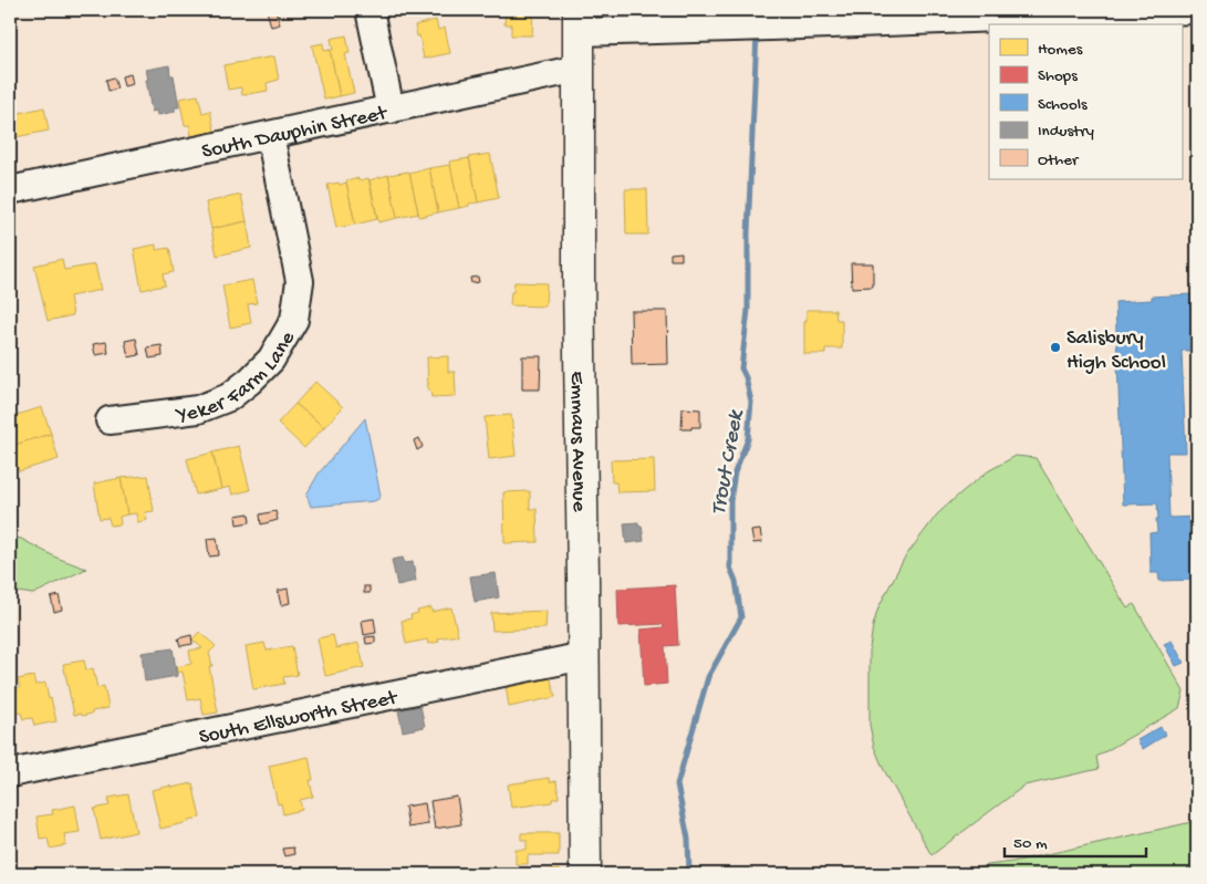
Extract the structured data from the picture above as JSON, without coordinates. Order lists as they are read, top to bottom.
{
  "streets": {
    "main road": ["Emmaus Avenue"],
    "street": ["South Dauphin Street", "Yeker Farm Lane", "South Ellsworth Street"]
  },
  "crossings": [
    ["South Dauphin Street", "Yeker Farm Lane"],
    ["South Dauphin Street", "Emmaus Avenue"],
    ["Emmaus Avenue", "South Ellsworth Street"]
  ],
  "water": ["Trout Creek"],
  "places": ["Salisbury High School"],
  "legend": [
    "Homes",
    "Shops",
    "Schools",
    "Industry",
    "Other"
  ],
  "scale_bar": "50 m"
}
